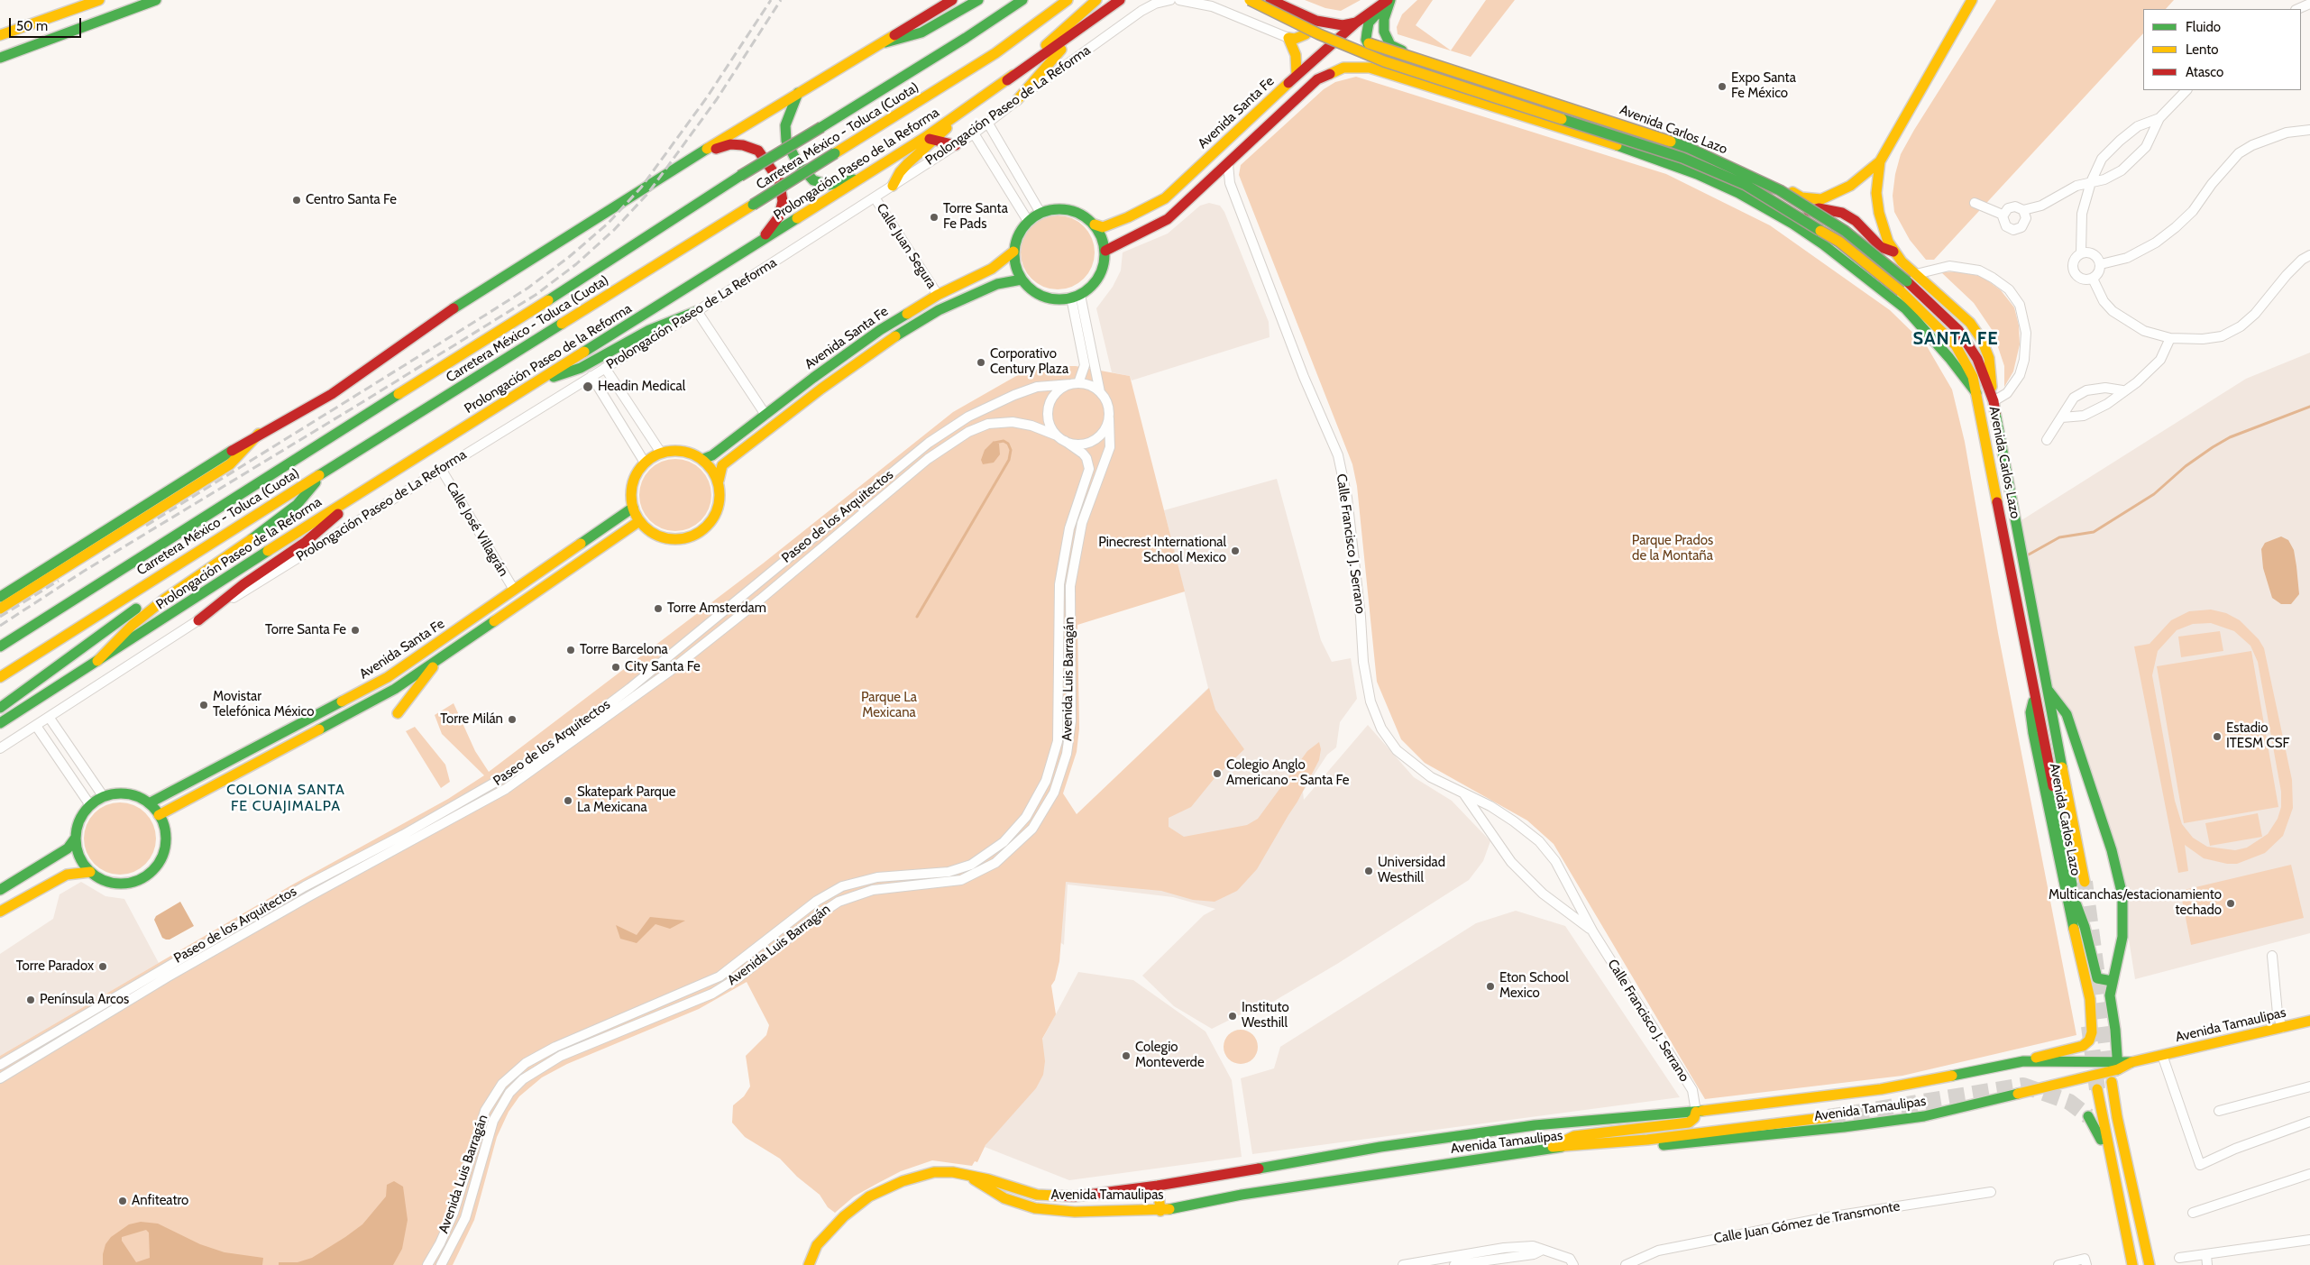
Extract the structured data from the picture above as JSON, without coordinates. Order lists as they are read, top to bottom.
{
  "streets": {
    "main road": [
      "Avenida Santa Fe",
      "Avenida Carlos Lazo",
      "Carretera México - Toluca (Cuota)",
      "Prolongación Paseo de la Reforma",
      "Avenida Tamaulipas"
    ],
    "street": [
      "Prolongación Paseo de La Reforma",
      "Calle Juan Segura",
      "Paseo de los Arquitectos",
      "Calle José Villagrán",
      "Calle Francisco J. Serrano",
      "Avenida Luis Barragán",
      "Calle Juan Gómez de Transmonte"
    ]
  },
  "crossings": [
    ["Prolongación Paseo de La Reforma", "Calle Juan Segura"],
    ["Prolongación Paseo de La Reforma", "Calle José Villagrán"],
    ["Avenida Santa Fe", "Avenida Carlos Lazo"],
    ["Avenida Santa Fe", "Calle Juan Segura"],
    ["Avenida Santa Fe", "Calle José Villagrán"],
    ["Avenida Carlos Lazo", "Calle Francisco J. Serrano"],
    ["Avenida Carlos Lazo", "Avenida Tamaulipas"],
    ["Paseo de los Arquitectos", "Avenida Luis Barragán"],
    ["Calle Francisco J. Serrano", "Avenida Tamaulipas"]
  ],
  "districts": ["SANTA FE", "COLONIA SANTA FE CUAJIMALPA"],
  "parks": ["Parque Prados de la Montaña", "Parque La Mexicana"],
  "places": [
    "Expo Santa Fe México",
    "Centro Santa Fe",
    "Torre Santa Fe Pads",
    "Corporativo Century Plaza",
    "Headin Medical",
    "Pinecrest International School Mexico",
    "Torre Amsterdam",
    "Torre Santa Fe",
    "Torre Barcelona",
    "City Santa Fe",
    "Movistar Telefónica México",
    "Torre Milán",
    "Estadio ITESM CSF",
    "Colegio Anglo Americano - Santa Fe",
    "Skatepark Parque La Mexicana",
    "Universidad Westhill",
    "Multicanchas/estacionamiento techado",
    "Torre Paradox",
    "Eton School Mexico",
    "Península Arcos",
    "Instituto Westhill",
    "Colegio Monteverde",
    "Anfiteatro"
  ],
  "legend": ["Fluido", "Lento", "Atasco"],
  "scale_bar": "50 m"
}
